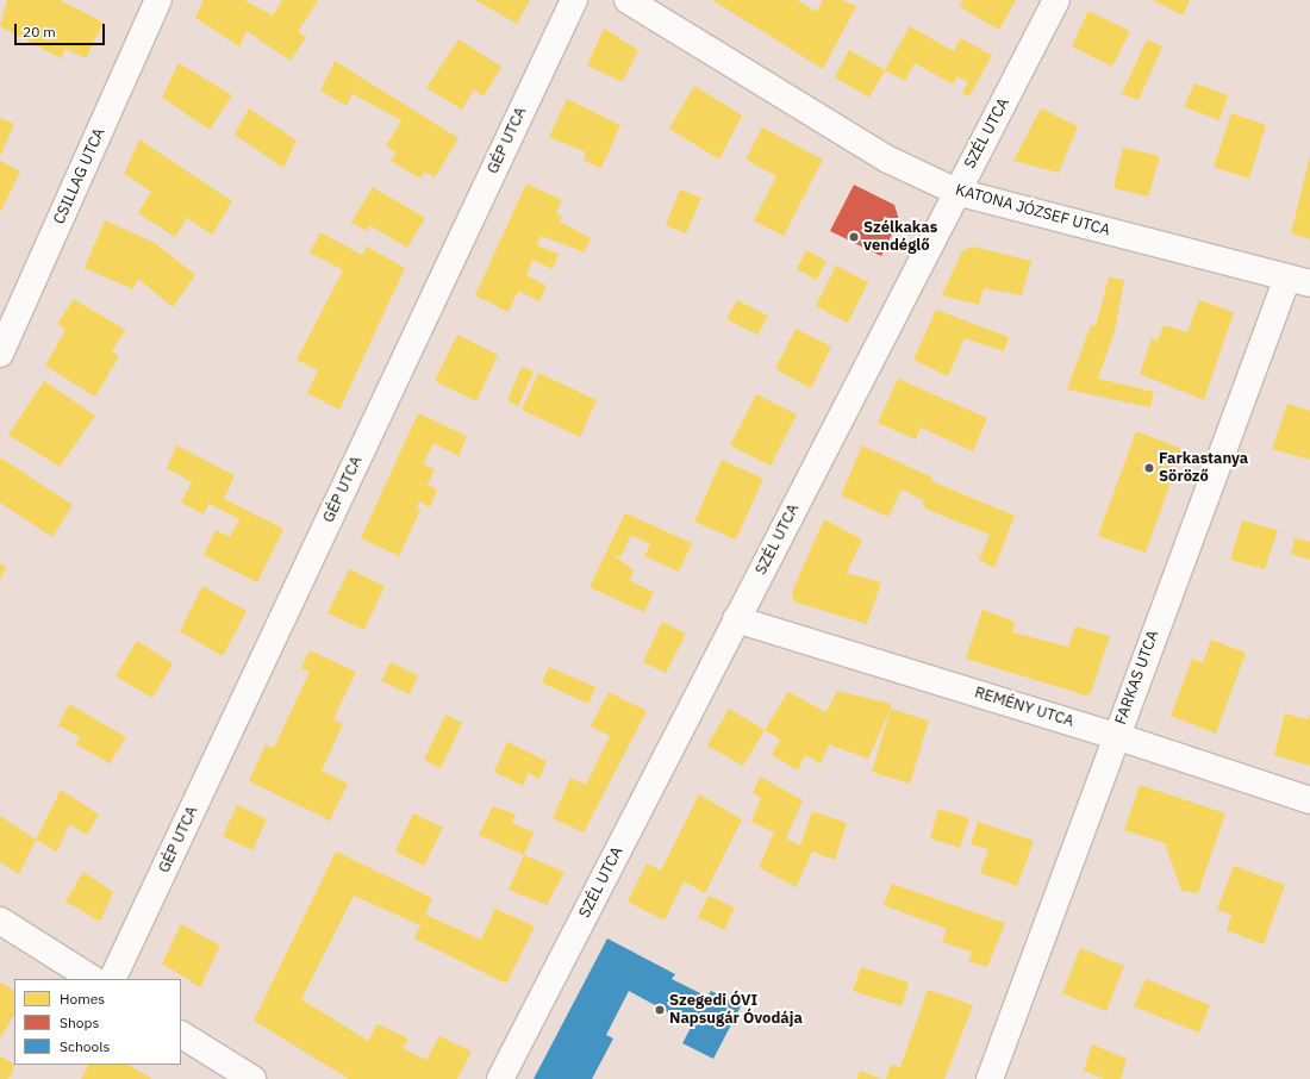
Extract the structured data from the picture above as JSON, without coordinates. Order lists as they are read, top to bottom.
{
  "streets": {
    "street": [
      "SZÉL UTCA",
      "GÉP UTCA",
      "CSILLAG UTCA",
      "KATONA JÓZSEF UTCA",
      "FARKAS UTCA",
      "REMÉNY UTCA"
    ]
  },
  "crossings": [
    ["SZÉL UTCA", "KATONA JÓZSEF UTCA"],
    ["SZÉL UTCA", "REMÉNY UTCA"],
    ["KATONA JÓZSEF UTCA", "FARKAS UTCA"],
    ["FARKAS UTCA", "REMÉNY UTCA"]
  ],
  "places": ["Szélkakas vendéglő", "Farkastanya Söröző", "Szegedi ÓVI Napsugár Óvodája"],
  "legend": ["Homes", "Shops", "Schools"],
  "scale_bar": "20 m"
}
